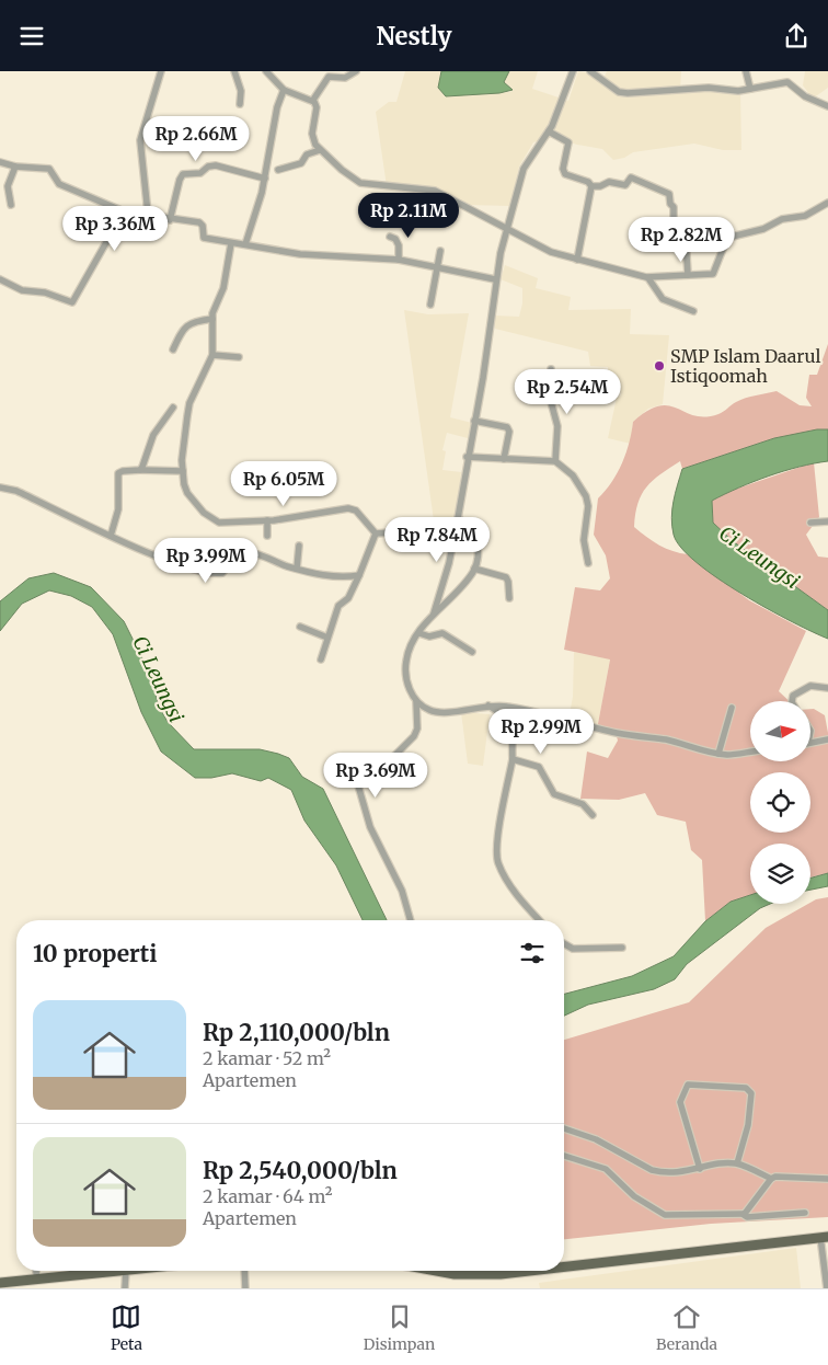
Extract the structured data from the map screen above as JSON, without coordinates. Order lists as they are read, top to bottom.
{
  "water": ["Ci Leungsi"],
  "places": ["SMP Islam Daarul Istiqoomah"],
  "north": "right",
  "page": {
    "header": "Nestly",
    "price": [
      "Rp 2.66M",
      "Rp 2.11M",
      "Rp 3.36M",
      "Rp 2.82M",
      "Rp 2.54M",
      "Rp 6.05M",
      "Rp 7.84M",
      "Rp 3.99M",
      "Rp 2.99M",
      "Rp 3.69M"
    ],
    "heading": "10 properti",
    "list": [
      {
        "name": "Rp 2,110,000/bln",
        "note": "2 kamar · 52 m² · Apartemen"
      },
      {
        "name": "Rp 2,540,000/bln",
        "note": "2 kamar · 64 m² · Apartemen"
      }
    ],
    "tabs": ["Peta", "Disimpan", "Beranda"]
  }
}
